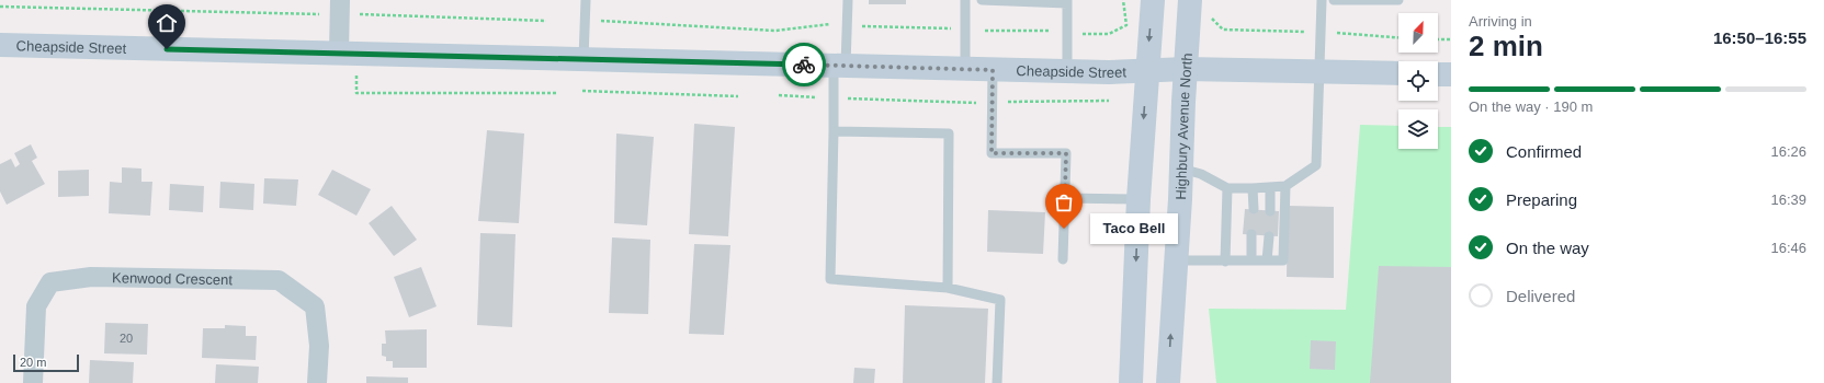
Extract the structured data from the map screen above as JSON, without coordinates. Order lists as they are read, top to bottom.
{
  "streets": {
    "street": ["Cheapside Street", "Highbury Avenue North", "Kenwood Crescent"]
  },
  "crossings": [
    ["Cheapside Street", "Highbury Avenue North"]
  ],
  "places": ["Taco Bell"],
  "house_numbers": ["20"],
  "scale_bar": "20 m",
  "north": "top right",
  "page": {
    "heading": ["2 min", "Arriving in", "16:50–16:55"],
    "bar": "On the way · 190 m",
    "list": [
      ["Confirmed", "16:26"],
      ["Preparing", "16:39"],
      ["On the way", "16:46"],
      "Delivered"
    ],
    "bubble": "Taco Bell",
    "scale": "20 m"
  }
}
